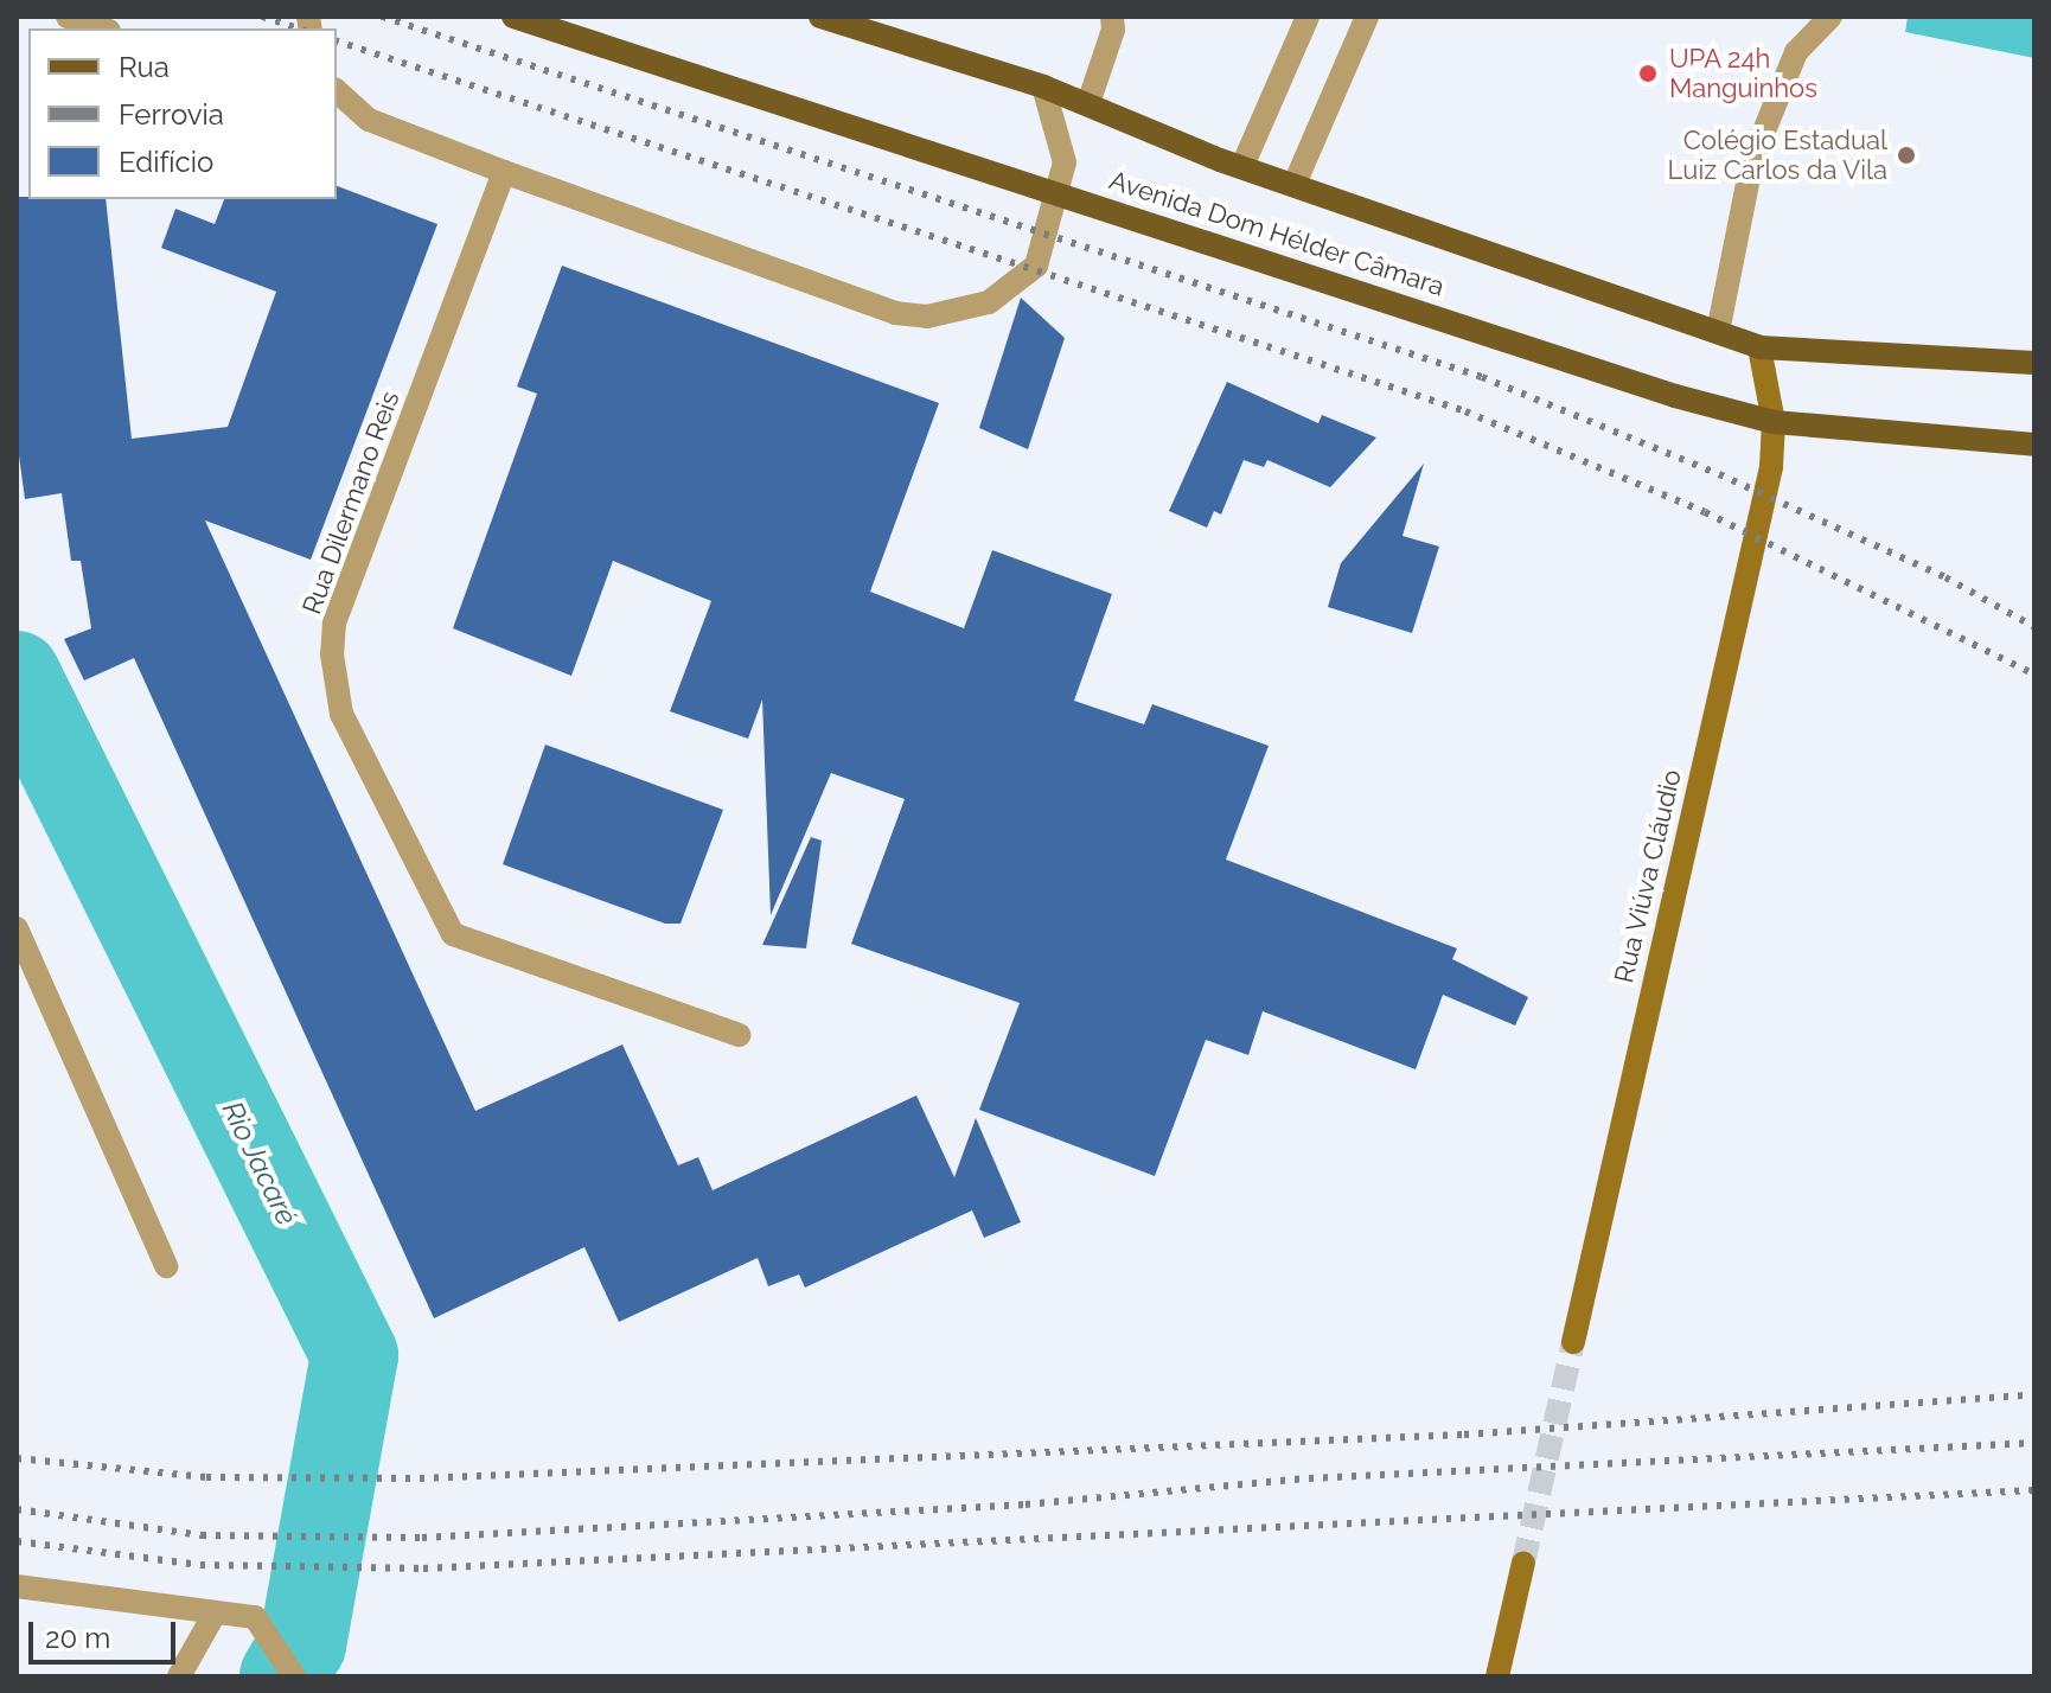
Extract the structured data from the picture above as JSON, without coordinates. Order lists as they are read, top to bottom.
{
  "streets": {
    "main road": ["Avenida Dom Hélder Câmara"],
    "street": ["Rua Dilermano Reis", "Rua Viúva Cláudio"]
  },
  "crossings": [
    ["Avenida Dom Hélder Câmara", "Rua Viúva Cláudio"]
  ],
  "water": ["Rio Jacaré"],
  "places": ["UPA 24h Manguinhos", "Colégio Estadual Luiz Carlos da Vila"],
  "legend": ["Rua", "Ferrovia", "Edifício"],
  "scale_bar": "20 m"
}
